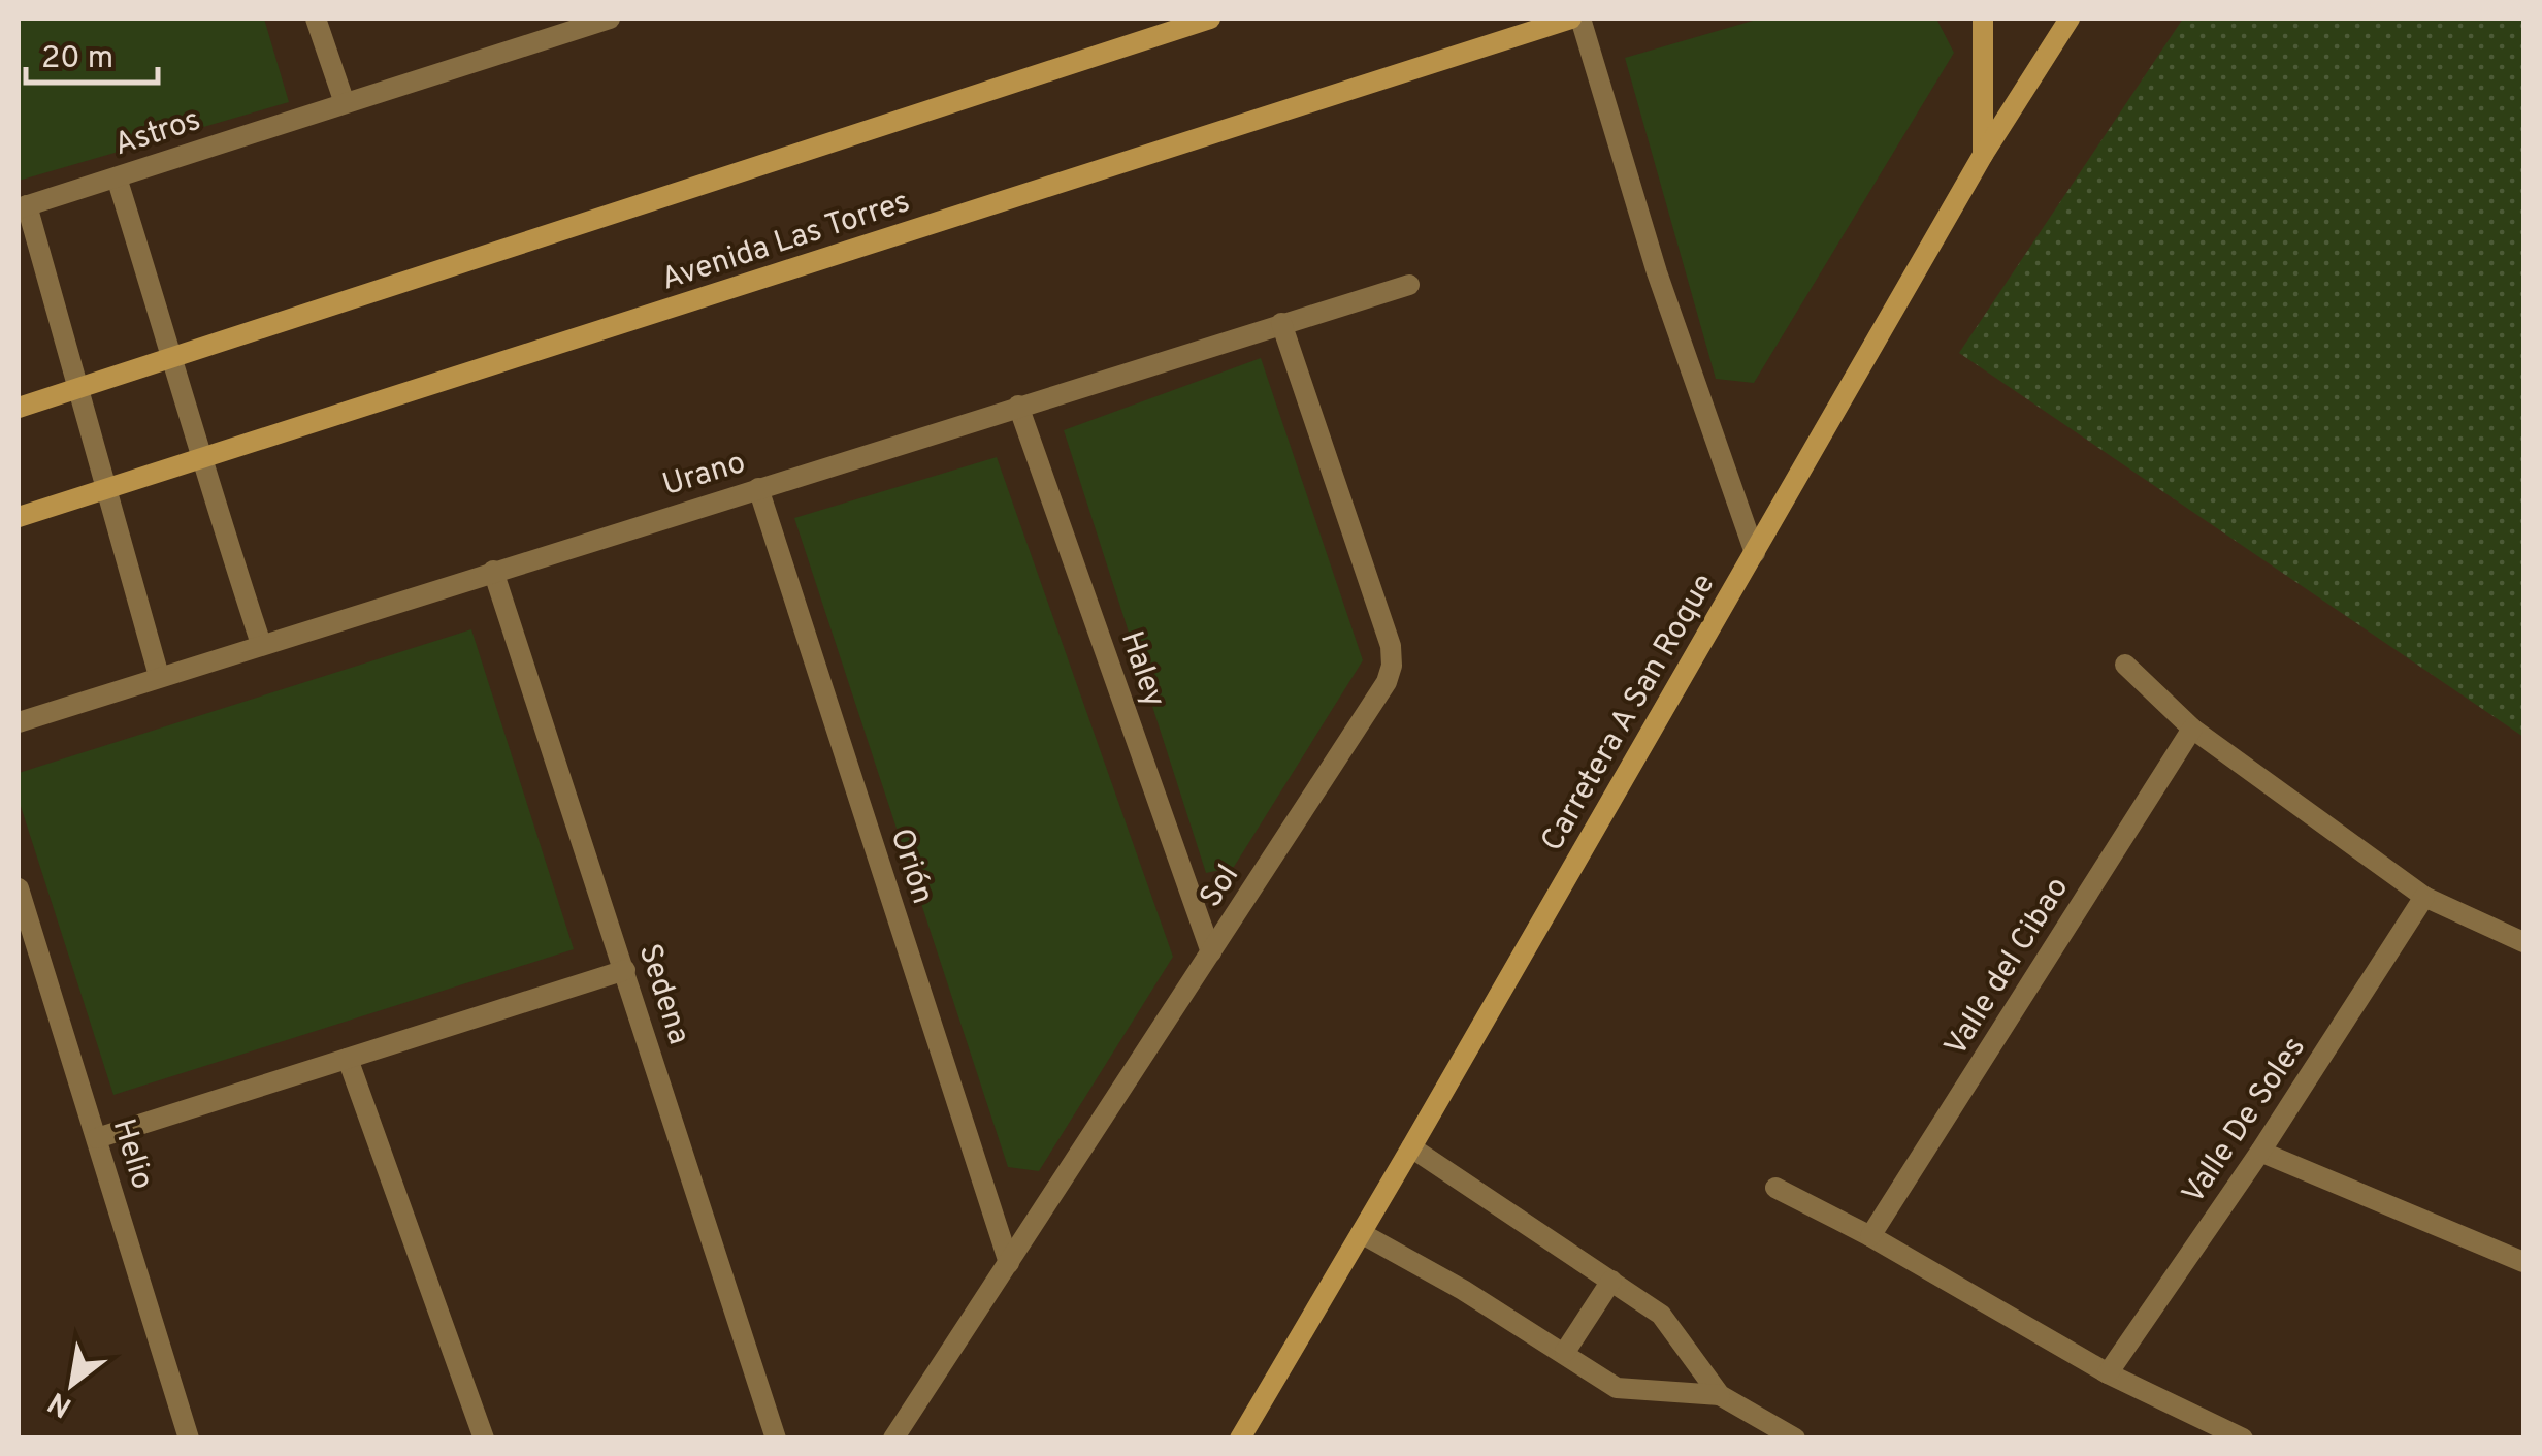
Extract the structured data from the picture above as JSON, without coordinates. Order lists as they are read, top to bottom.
{
  "streets": {
    "street": [
      "Astros",
      "Avenida Las Torres",
      "Urano",
      "Haley",
      "Carretera A San Roque",
      "Orión",
      "Sol",
      "Valle del Cibao",
      "Sedena",
      "Valle De Soles",
      "Helio"
    ]
  },
  "crossings": [
    ["Urano", "Haley"],
    ["Urano", "Orión"],
    ["Urano", "Sol"],
    ["Urano", "Sedena"],
    ["Haley", "Sol"],
    ["Orión", "Sol"]
  ],
  "scale_bar": "20 m",
  "north": "bottom left"
}
